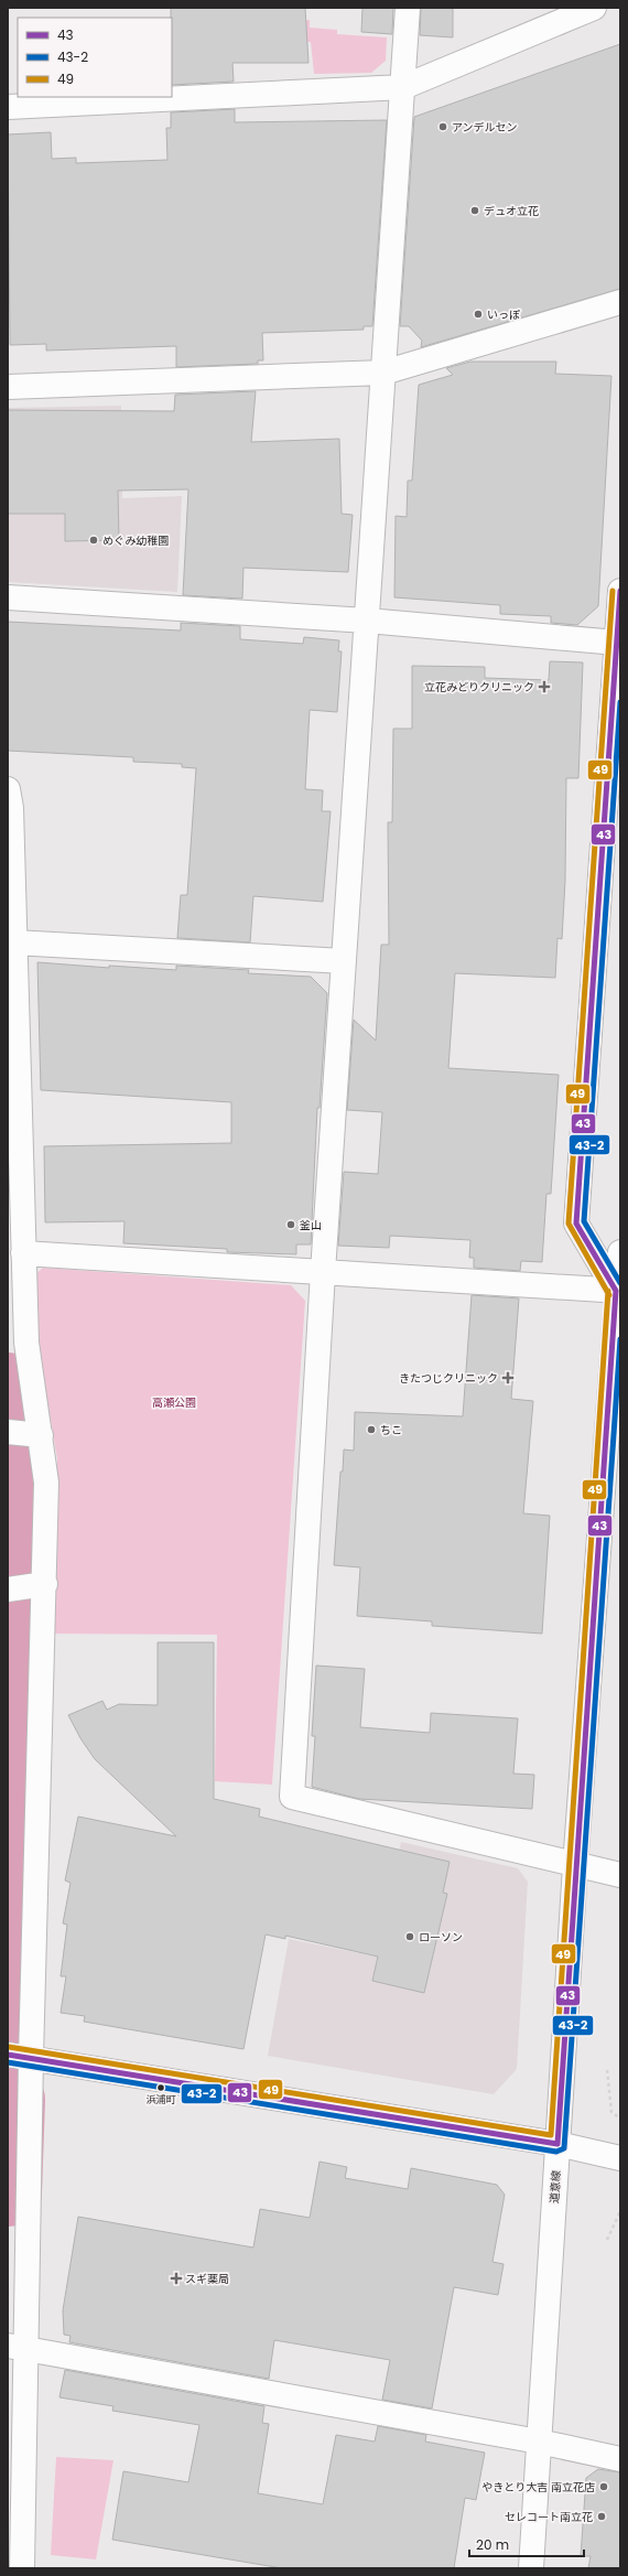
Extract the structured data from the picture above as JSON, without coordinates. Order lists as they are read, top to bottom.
{
  "streets": {
    "street": ["道意線"]
  },
  "parks": ["高瀬公園"],
  "places": {
    "other": [
      "アンデルセン",
      "デュオ立花",
      "いっぽ",
      "めぐみ幼稚園",
      "釜山",
      "ちこ",
      "ローソン",
      "浜浦町",
      "やきとり大吉 南立花店",
      "セレコート南立花"
    ],
    "health": ["立花みどりクリニック", "きたつじクリニック", "スギ薬局"]
  },
  "lines": ["transit line 43", "transit line 49", "transit line 43-2"],
  "legend": ["43", "43-2", "49"],
  "scale_bar": "20 m"
}
